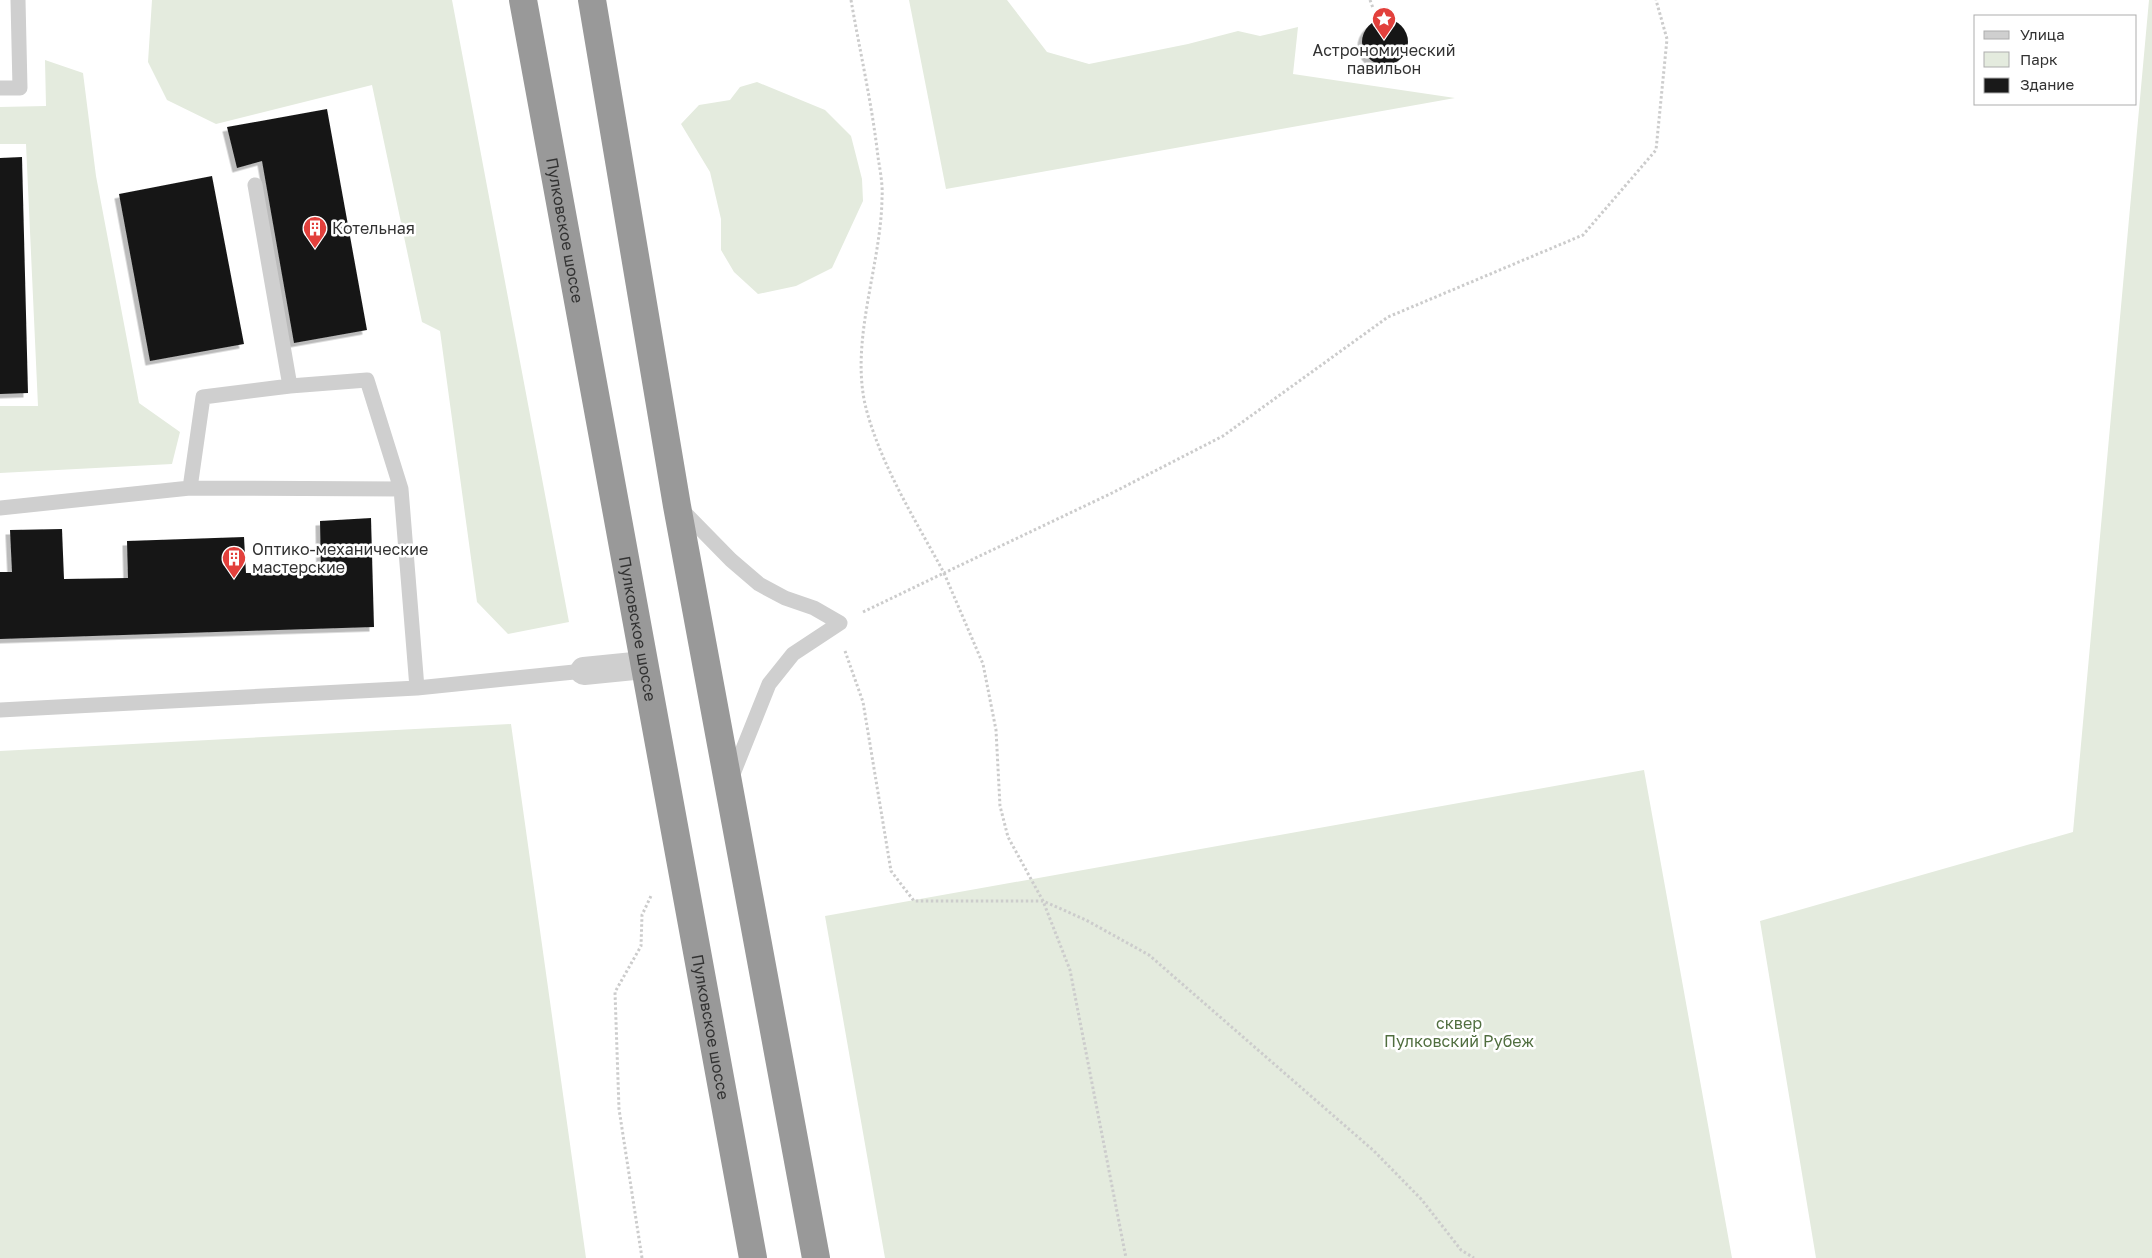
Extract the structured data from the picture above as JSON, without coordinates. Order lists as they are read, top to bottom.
{
  "streets": {
    "highway": ["Пулковское шоссе"]
  },
  "parks": ["сквер Пулковский Рубеж"],
  "places": {
    "place": ["Астрономический павильон"],
    "building": ["Котельная", "Оптико-механические мастерские"]
  },
  "legend": ["Улица", "Парк", "Здание"]
}
